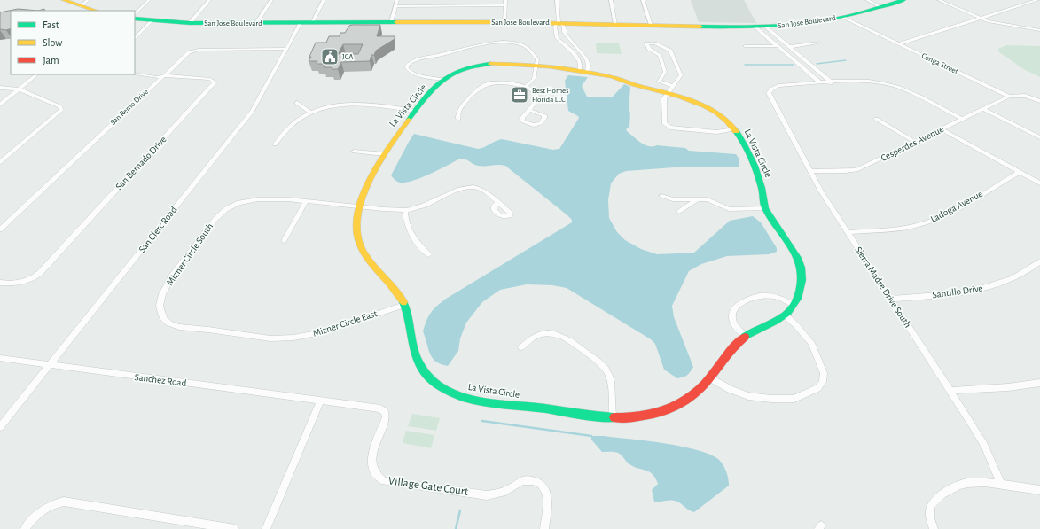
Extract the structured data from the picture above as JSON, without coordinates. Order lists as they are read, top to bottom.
{
  "streets": {
    "street": [
      "San Jose Boulevard",
      "Conga Street",
      "La Vista Circle",
      "San Remo Drive",
      "Cesperdes Avenue",
      "San Bernado Drive",
      "Ladoga Avenue",
      "San Clerc Road",
      "Mizner Circle South",
      "Sierra Madre Drive South",
      "Santillo Drive",
      "Mizner Circle East",
      "Sanchez Road",
      "Village Gate Court"
    ]
  },
  "crossings": [
    ["San Jose Boulevard", "Conga Street"],
    ["San Jose Boulevard", "San Clerc Road"],
    ["Conga Street", "Cesperdes Avenue"],
    ["La Vista Circle", "Mizner Circle South"],
    ["La Vista Circle", "Mizner Circle East"],
    ["San Remo Drive", "San Bernado Drive"],
    ["San Remo Drive", "San Clerc Road"],
    ["Cesperdes Avenue", "Sierra Madre Drive South"],
    ["Ladoga Avenue", "Sierra Madre Drive South"],
    ["San Clerc Road", "Sanchez Road"],
    ["Mizner Circle South", "Mizner Circle East"],
    ["Sierra Madre Drive South", "Santillo Drive"],
    ["Sanchez Road", "Village Gate Court"]
  ],
  "places": {
    "public building": ["JCA"],
    "office": ["Best Homes Florida LLC"]
  },
  "legend": ["Fast", "Slow", "Jam"]
}
